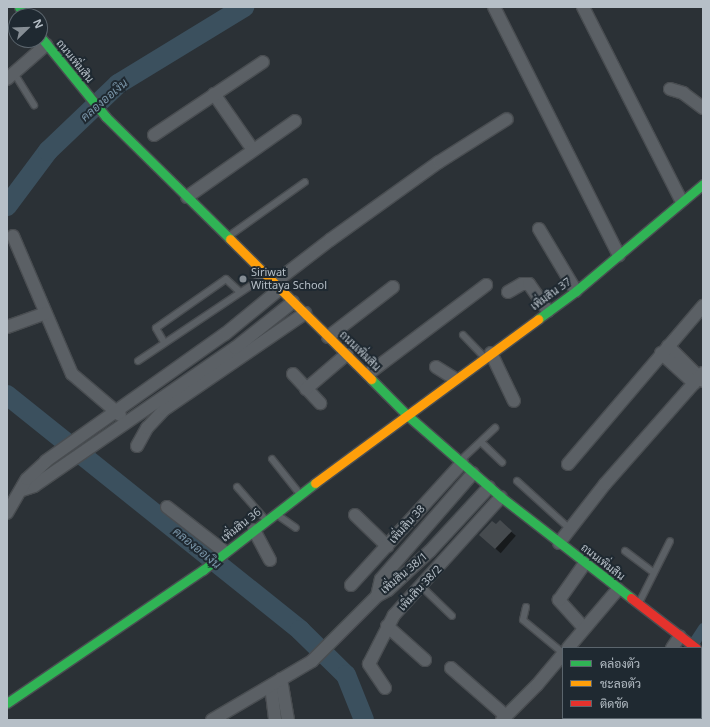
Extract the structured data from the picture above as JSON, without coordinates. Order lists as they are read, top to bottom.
{
  "streets": {
    "street": [
      "ถนนเพิ่มสิน",
      "เพิ่มสิน 37",
      "เพิ่มสิน 38",
      "เพิ่มสิน 36",
      "เพิ่มสิน 38/1",
      "เพิ่มสิน 38/2"
    ]
  },
  "crossings": [
    ["ถนนเพิ่มสิน", "เพิ่มสิน 37"],
    ["ถนนเพิ่มสิน", "เพิ่มสิน 38"],
    ["ถนนเพิ่มสิน", "เพิ่มสิน 36"],
    ["ถนนเพิ่มสิน", "เพิ่มสิน 38/1"],
    ["ถนนเพิ่มสิน", "เพิ่มสิน 38/2"],
    ["เพิ่มสิน 37", "เพิ่มสิน 36"]
  ],
  "water": ["คลองออเงิน"],
  "places": ["Siriwat Wittaya School"],
  "legend": ["คล่องตัว", "ชะลอตัว", "ติดขัด"],
  "north": "top right"
}
